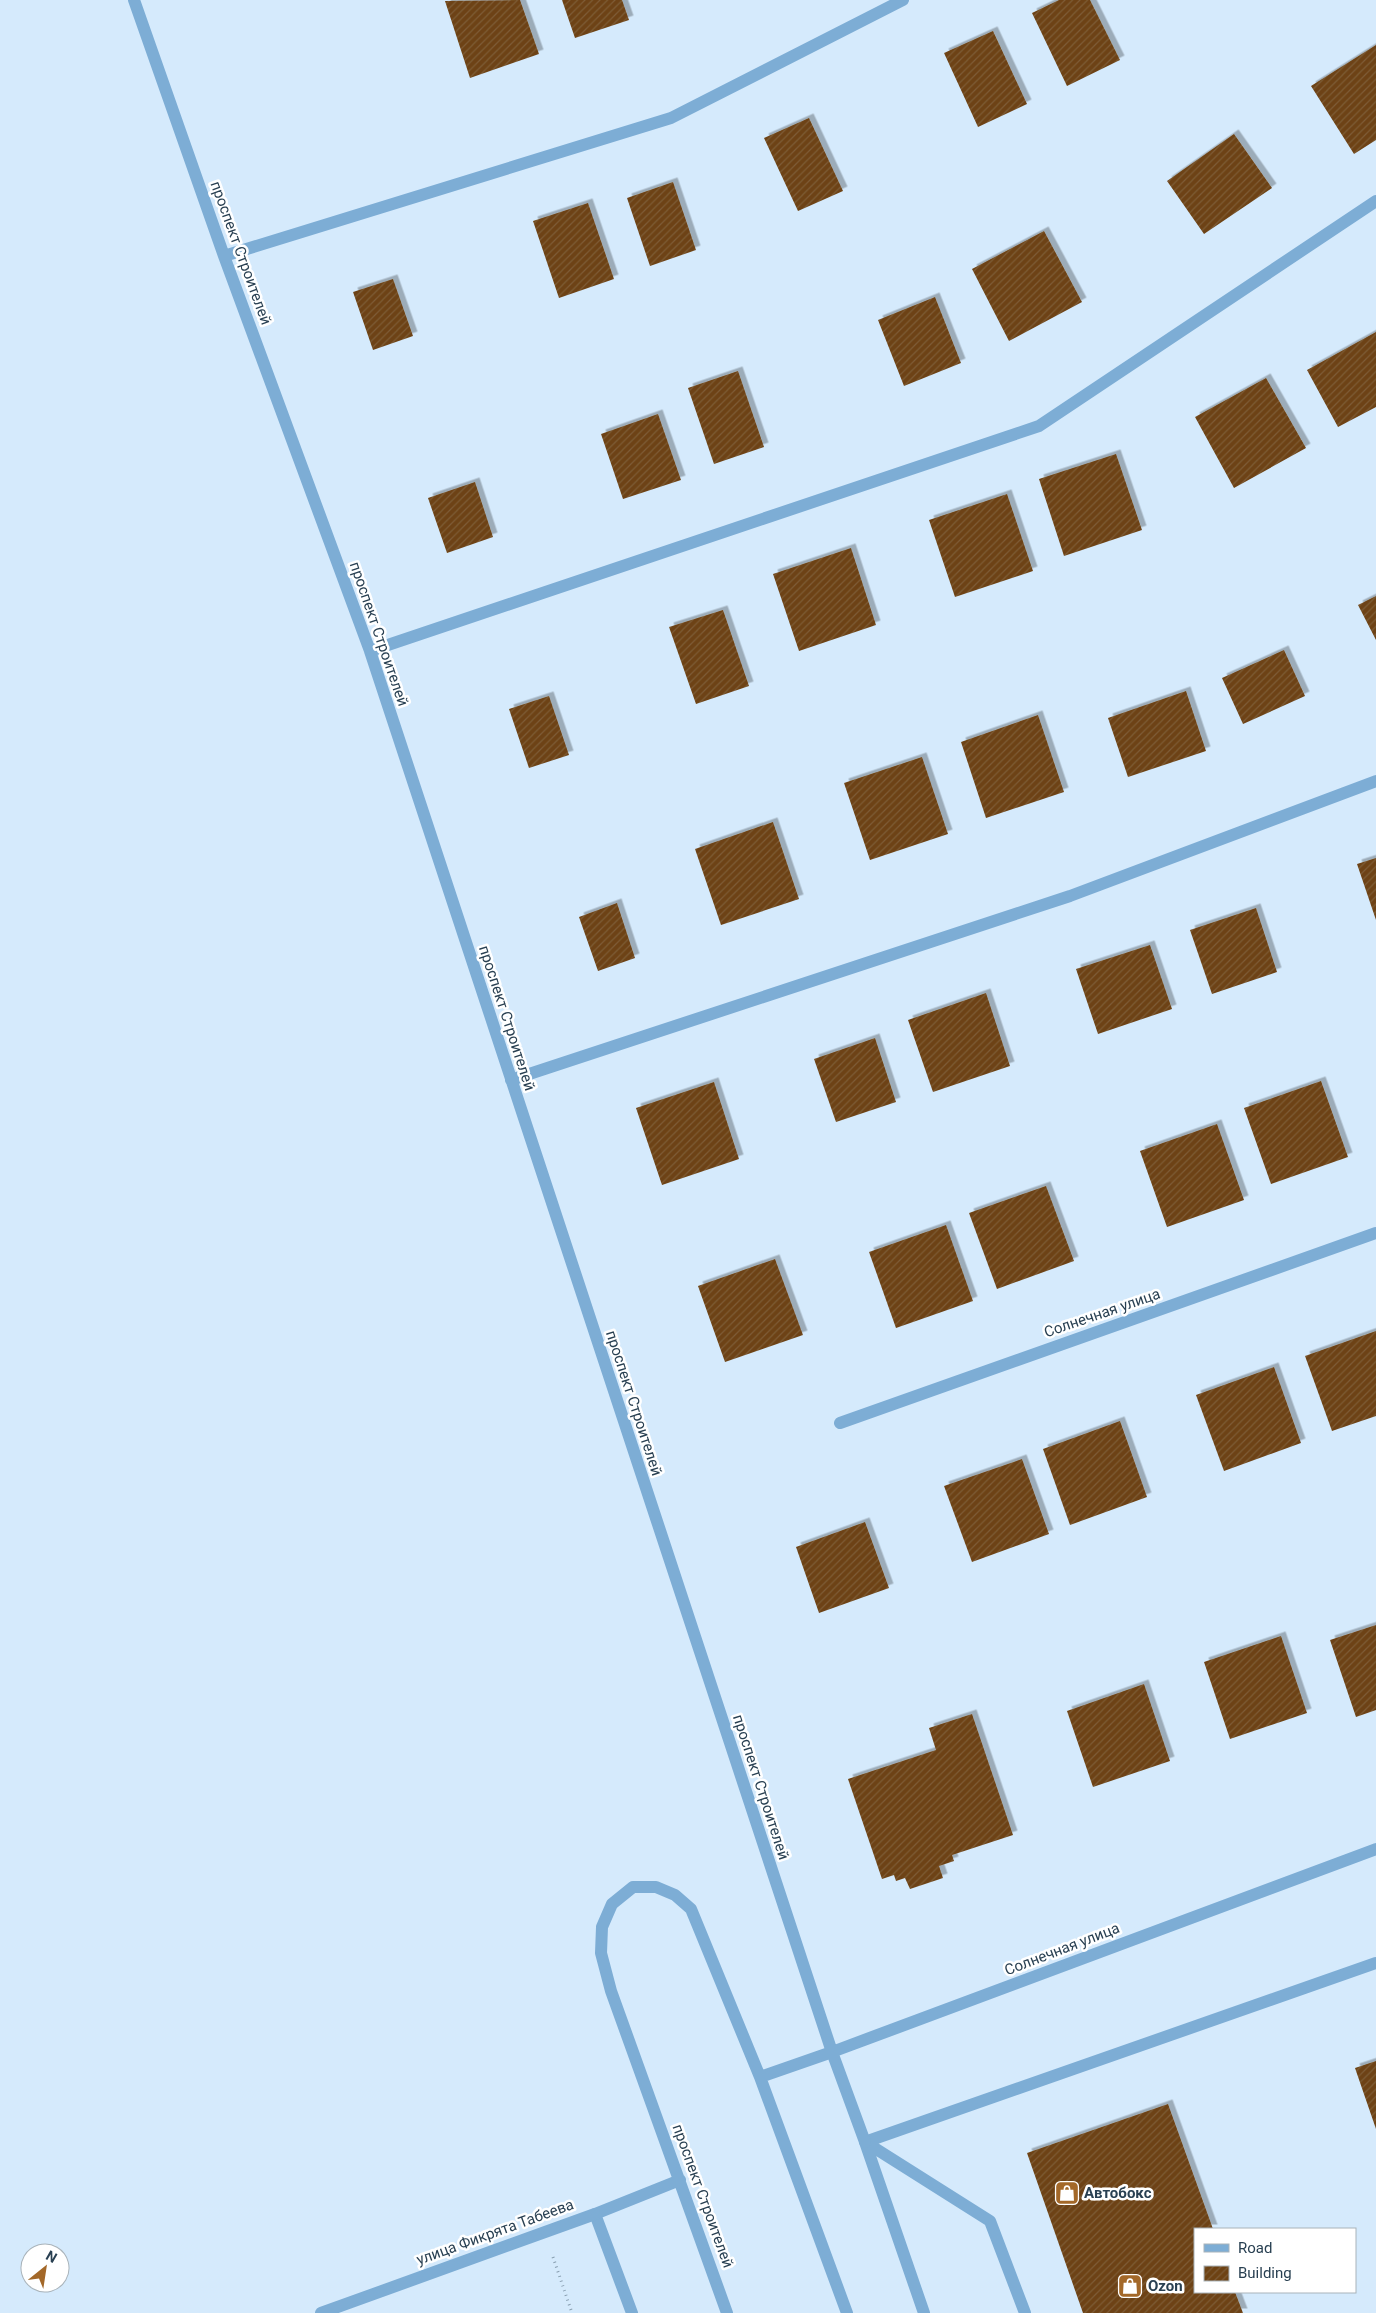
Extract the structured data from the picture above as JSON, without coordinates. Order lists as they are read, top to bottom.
{
  "streets": {
    "street": ["проспект Строителей", "Солнечная улица", "улица Фикрята Табеева"]
  },
  "crossings": [
    ["проспект Строителей", "Солнечная улица"],
    ["проспект Строителей", "улица Фикрята Табеева"]
  ],
  "places": {
    "shop": ["Автобокс", "Ozon"]
  },
  "legend": ["Road", "Building"],
  "north": "top right"
}
